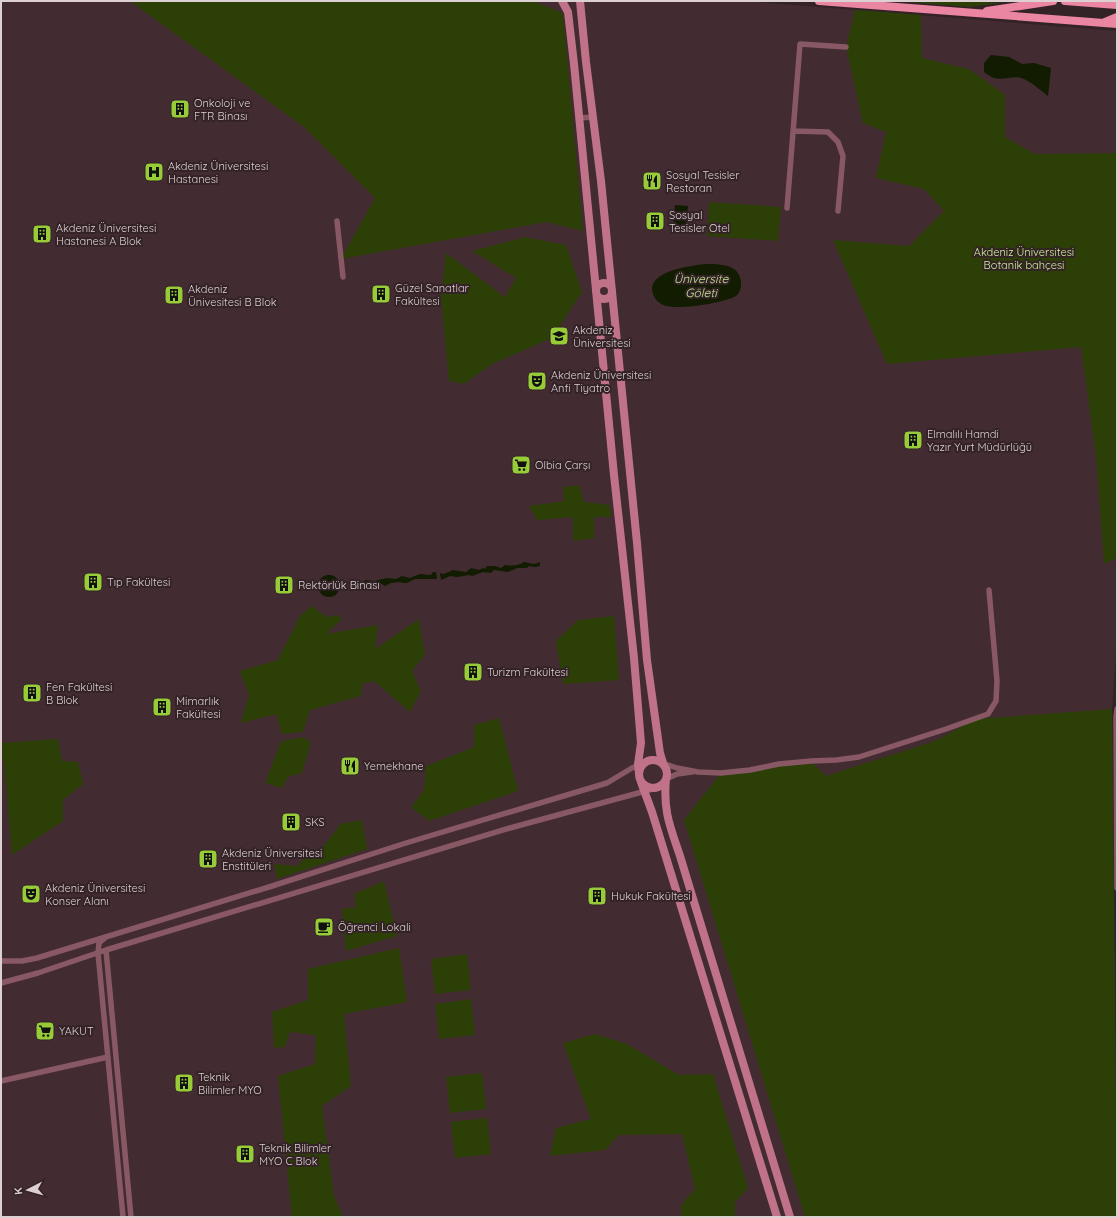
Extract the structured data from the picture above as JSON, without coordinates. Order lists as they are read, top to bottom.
{
  "water": ["Üniversite Göleti"],
  "parks": ["Akdeniz Üniversitesi Botanik bahçesi"],
  "places": {
    "building": [
      "Onkoloji ve FTR Binası",
      "Sosyal Tesisler Otel",
      "Akdeniz Üniversitesi Hastanesi A Blok",
      "Güzel Sanatlar Fakültesi",
      "Akdeniz Ünivesitesi B Blok",
      "Elmalılı Hamdi Yazır Yurt Müdürlüğü",
      "Tıp Fakültesi",
      "Rektörlük Binası",
      "Turizm Fakültesi",
      "Fen Fakültesi B Blok",
      "Mimarlık Fakültesi",
      "SKS",
      "Akdeniz Üniversitesi Enstitüleri",
      "Hukuk Fakültesi",
      "Teknik Bilimler MYO",
      "Teknik Bilimler MYO C Blok"
    ],
    "hospital": ["Akdeniz Üniversitesi Hastanesi"],
    "restaurant": ["Sosyal Tesisler Restoran", "Yemekhane"],
    "school or university": ["Akdeniz Üniversitesi"],
    "theatre": ["Akdeniz Üniversitesi Anfi Tiyatro", "Akdeniz Üniversitesi Konser Alanı"],
    "supermarket": ["Olbia Çarşı", "YAKUT"],
    "cafe": ["Öğrenci Lokali"]
  },
  "north": "left"
}
